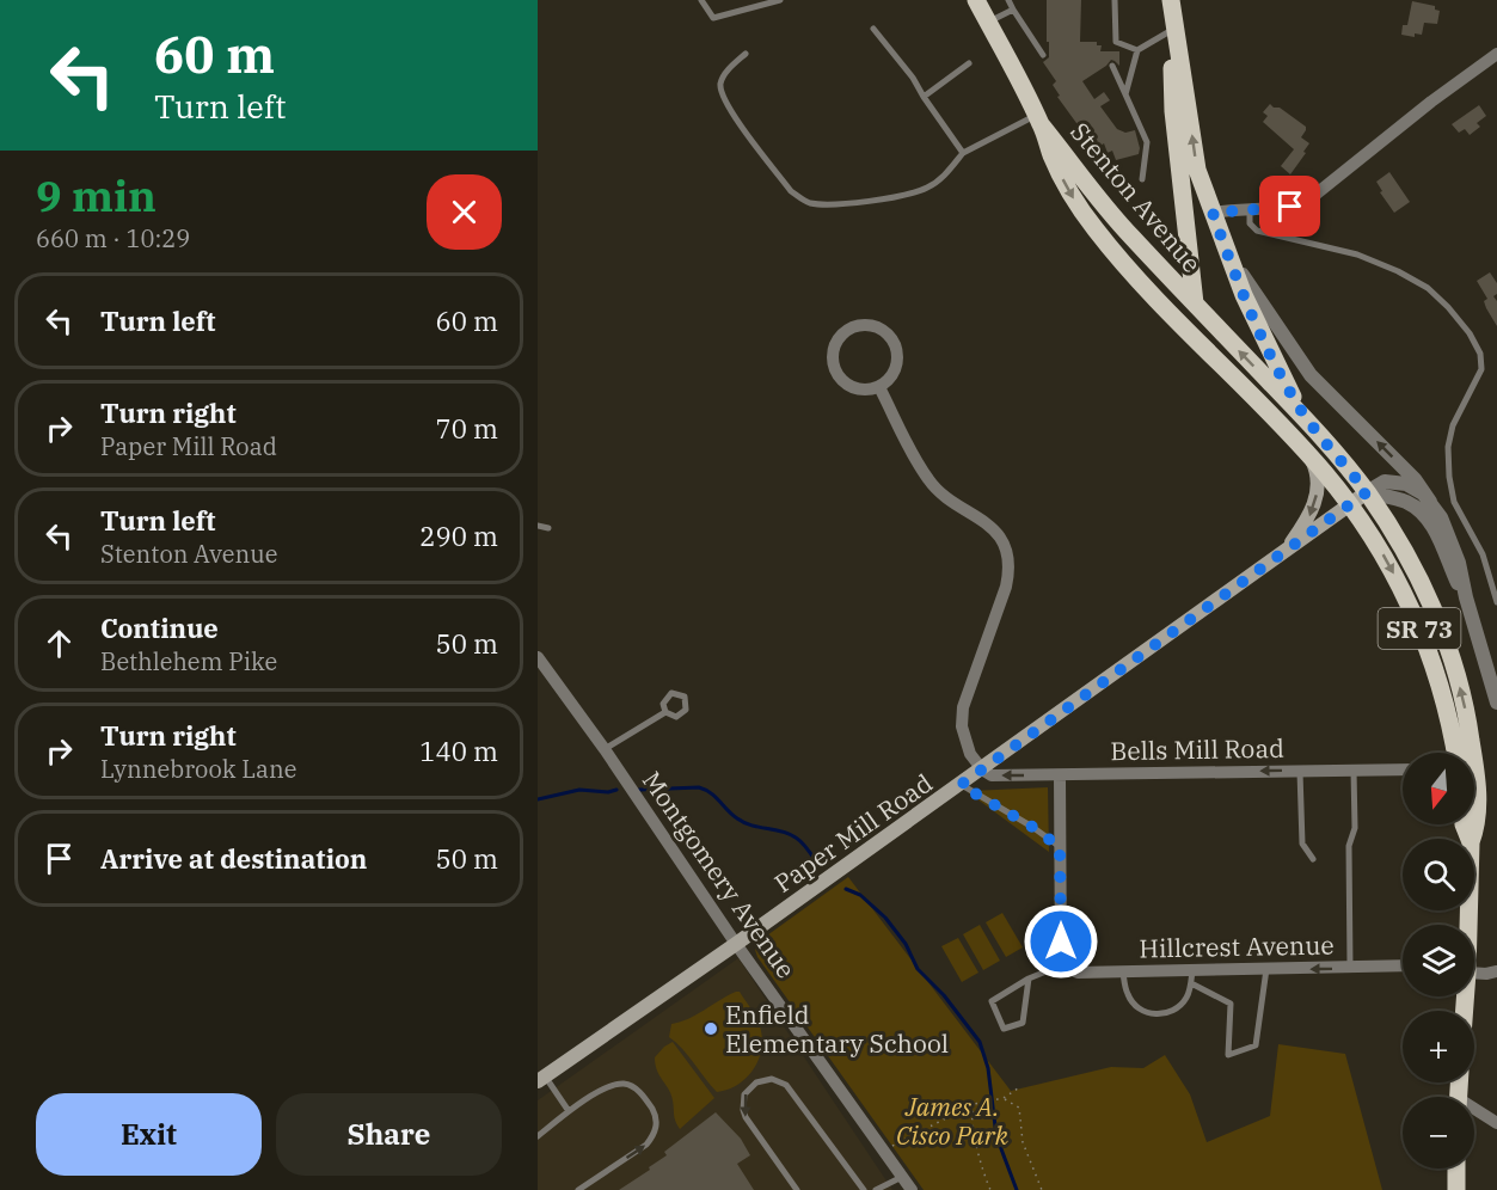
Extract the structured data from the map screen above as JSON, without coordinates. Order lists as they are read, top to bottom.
{
  "streets": {
    "main road": ["Stenton Avenue", "SR 73", "Paper Mill Road"],
    "street": ["Bells Mill Road", "Montgomery Avenue", "Hillcrest Avenue"]
  },
  "crossings": [
    ["Stenton Avenue", "SR 73"],
    ["Stenton Avenue", "Paper Mill Road"],
    ["SR 73", "Paper Mill Road"],
    ["Bells Mill Road", "Paper Mill Road"],
    ["Paper Mill Road", "Montgomery Avenue"]
  ],
  "one_way": ["Bells Mill Road"],
  "parks": ["James A. Cisco Park"],
  "places": ["Enfield Elementary School"],
  "north": "bottom",
  "page": {
    "turn": ["60 m", "Turn left"],
    "heading": ["9 min", "660 m · 10:29"],
    "list": [
      {
        "name": "Turn left",
        "value": "60 m"
      },
      {
        "name": "Turn right",
        "note": "Paper Mill Road",
        "value": "70 m"
      },
      {
        "name": "Turn left",
        "note": "Stenton Avenue",
        "value": "290 m"
      },
      {
        "name": "Continue",
        "note": "Bethlehem Pike",
        "value": "50 m"
      },
      {
        "name": "Turn right",
        "note": "Lynnebrook Lane",
        "value": "140 m"
      },
      {
        "name": "Arrive at destination",
        "value": "50 m"
      }
    ],
    "map_buttons": ["+", "−"],
    "buttons": ["Exit", "Share"]
  }
}
